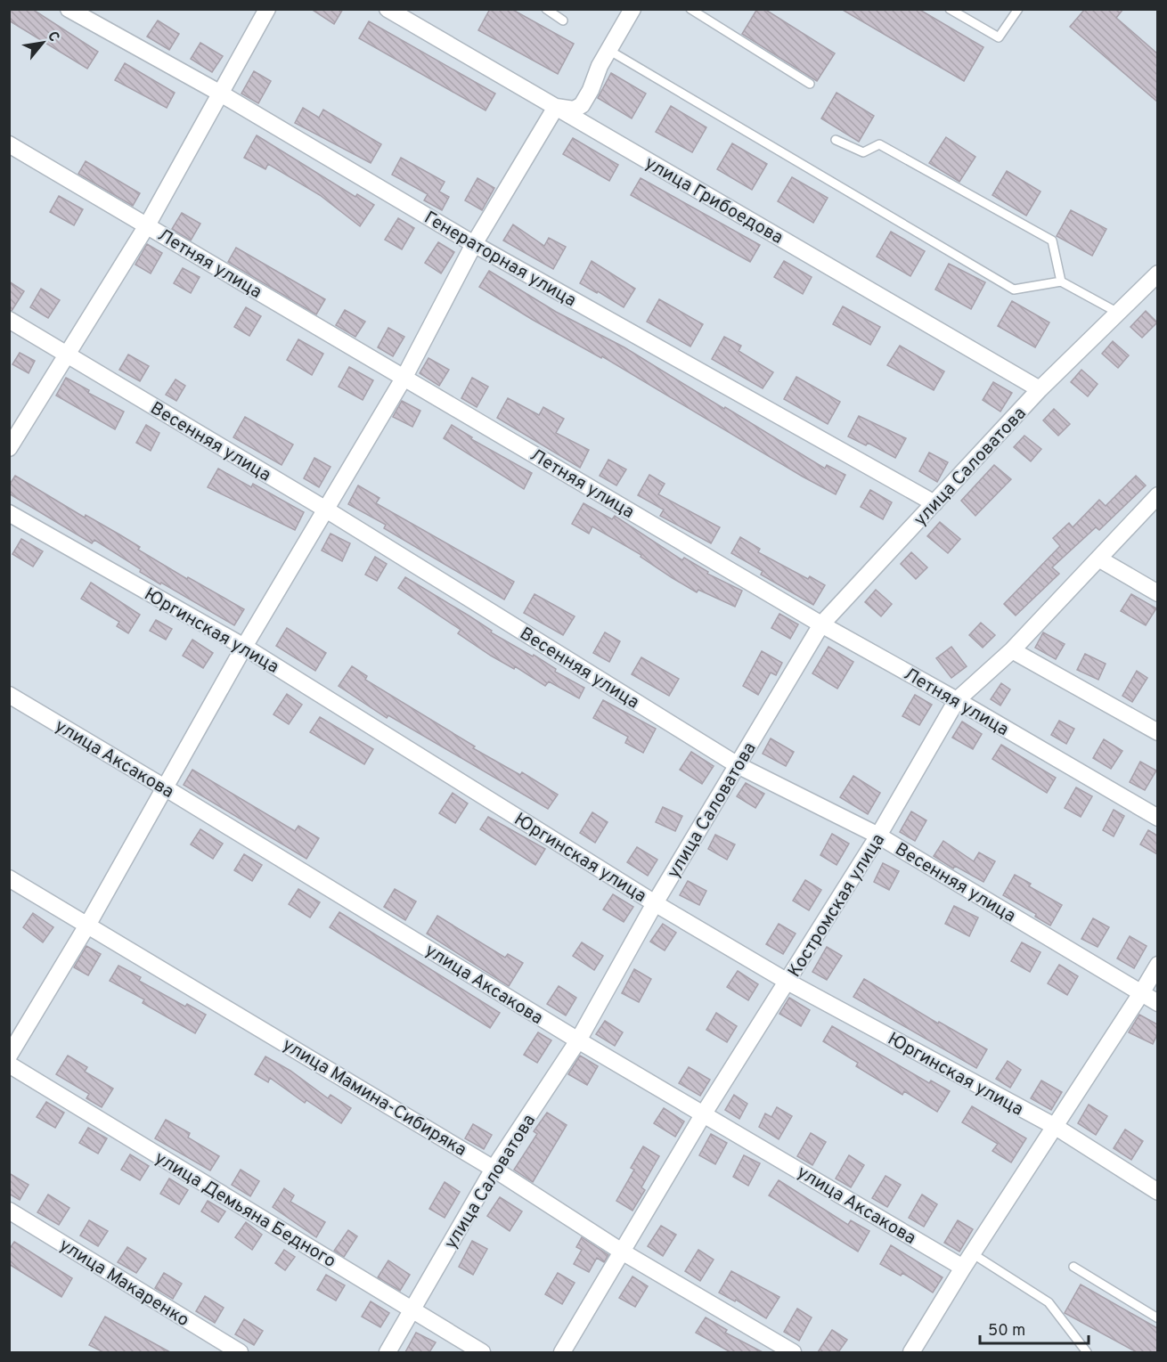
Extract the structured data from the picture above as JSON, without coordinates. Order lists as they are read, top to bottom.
{
  "streets": {
    "street": [
      "улица Грибоедова",
      "Генераторная улица",
      "Летняя улица",
      "Весенняя улица",
      "улица Саловатова",
      "Юргинская улица",
      "улица Аксакова",
      "Костромская улица",
      "улица Мамина-Сибиряка",
      "улица Демьяна Бедного",
      "улица Макаренко"
    ]
  },
  "crossings": [
    ["улица Грибоедова", "улица Саловатова"],
    ["Генераторная улица", "улица Саловатова"],
    ["Летняя улица", "улица Саловатова"],
    ["Летняя улица", "Костромская улица"],
    ["Весенняя улица", "улица Саловатова"],
    ["Весенняя улица", "Костромская улица"],
    ["улица Саловатова", "Юргинская улица"],
    ["улица Саловатова", "улица Аксакова"],
    ["улица Саловатова", "улица Мамина-Сибиряка"],
    ["улица Саловатова", "улица Демьяна Бедного"],
    ["Юргинская улица", "Костромская улица"],
    ["улица Аксакова", "Костромская улица"],
    ["Костромская улица", "улица Мамина-Сибиряка"]
  ],
  "scale_bar": "50 m",
  "north": "top right"
}
